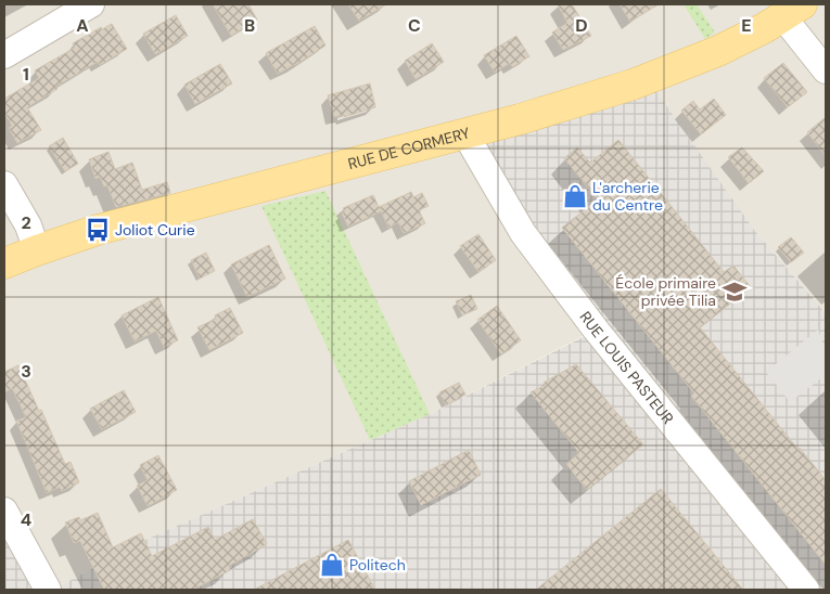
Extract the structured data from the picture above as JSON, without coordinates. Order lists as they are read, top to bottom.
{
  "streets": {
    "main road": ["RUE DE CORMERY"],
    "street": ["RUE LOUIS PASTEUR"]
  },
  "crossings": [
    ["RUE DE CORMERY", "RUE LOUIS PASTEUR"]
  ],
  "places": {
    "shop": ["L'archerie du Centre", "Politech"],
    "bus stop": ["Joliot Curie"],
    "school or university": ["École primaire privée Tilia"]
  },
  "grid": {
    "columns": [
      "A",
      "B",
      "C",
      "D",
      "E"
    ],
    "rows": [
      "1",
      "2",
      "3",
      "4"
    ]
  }
}
